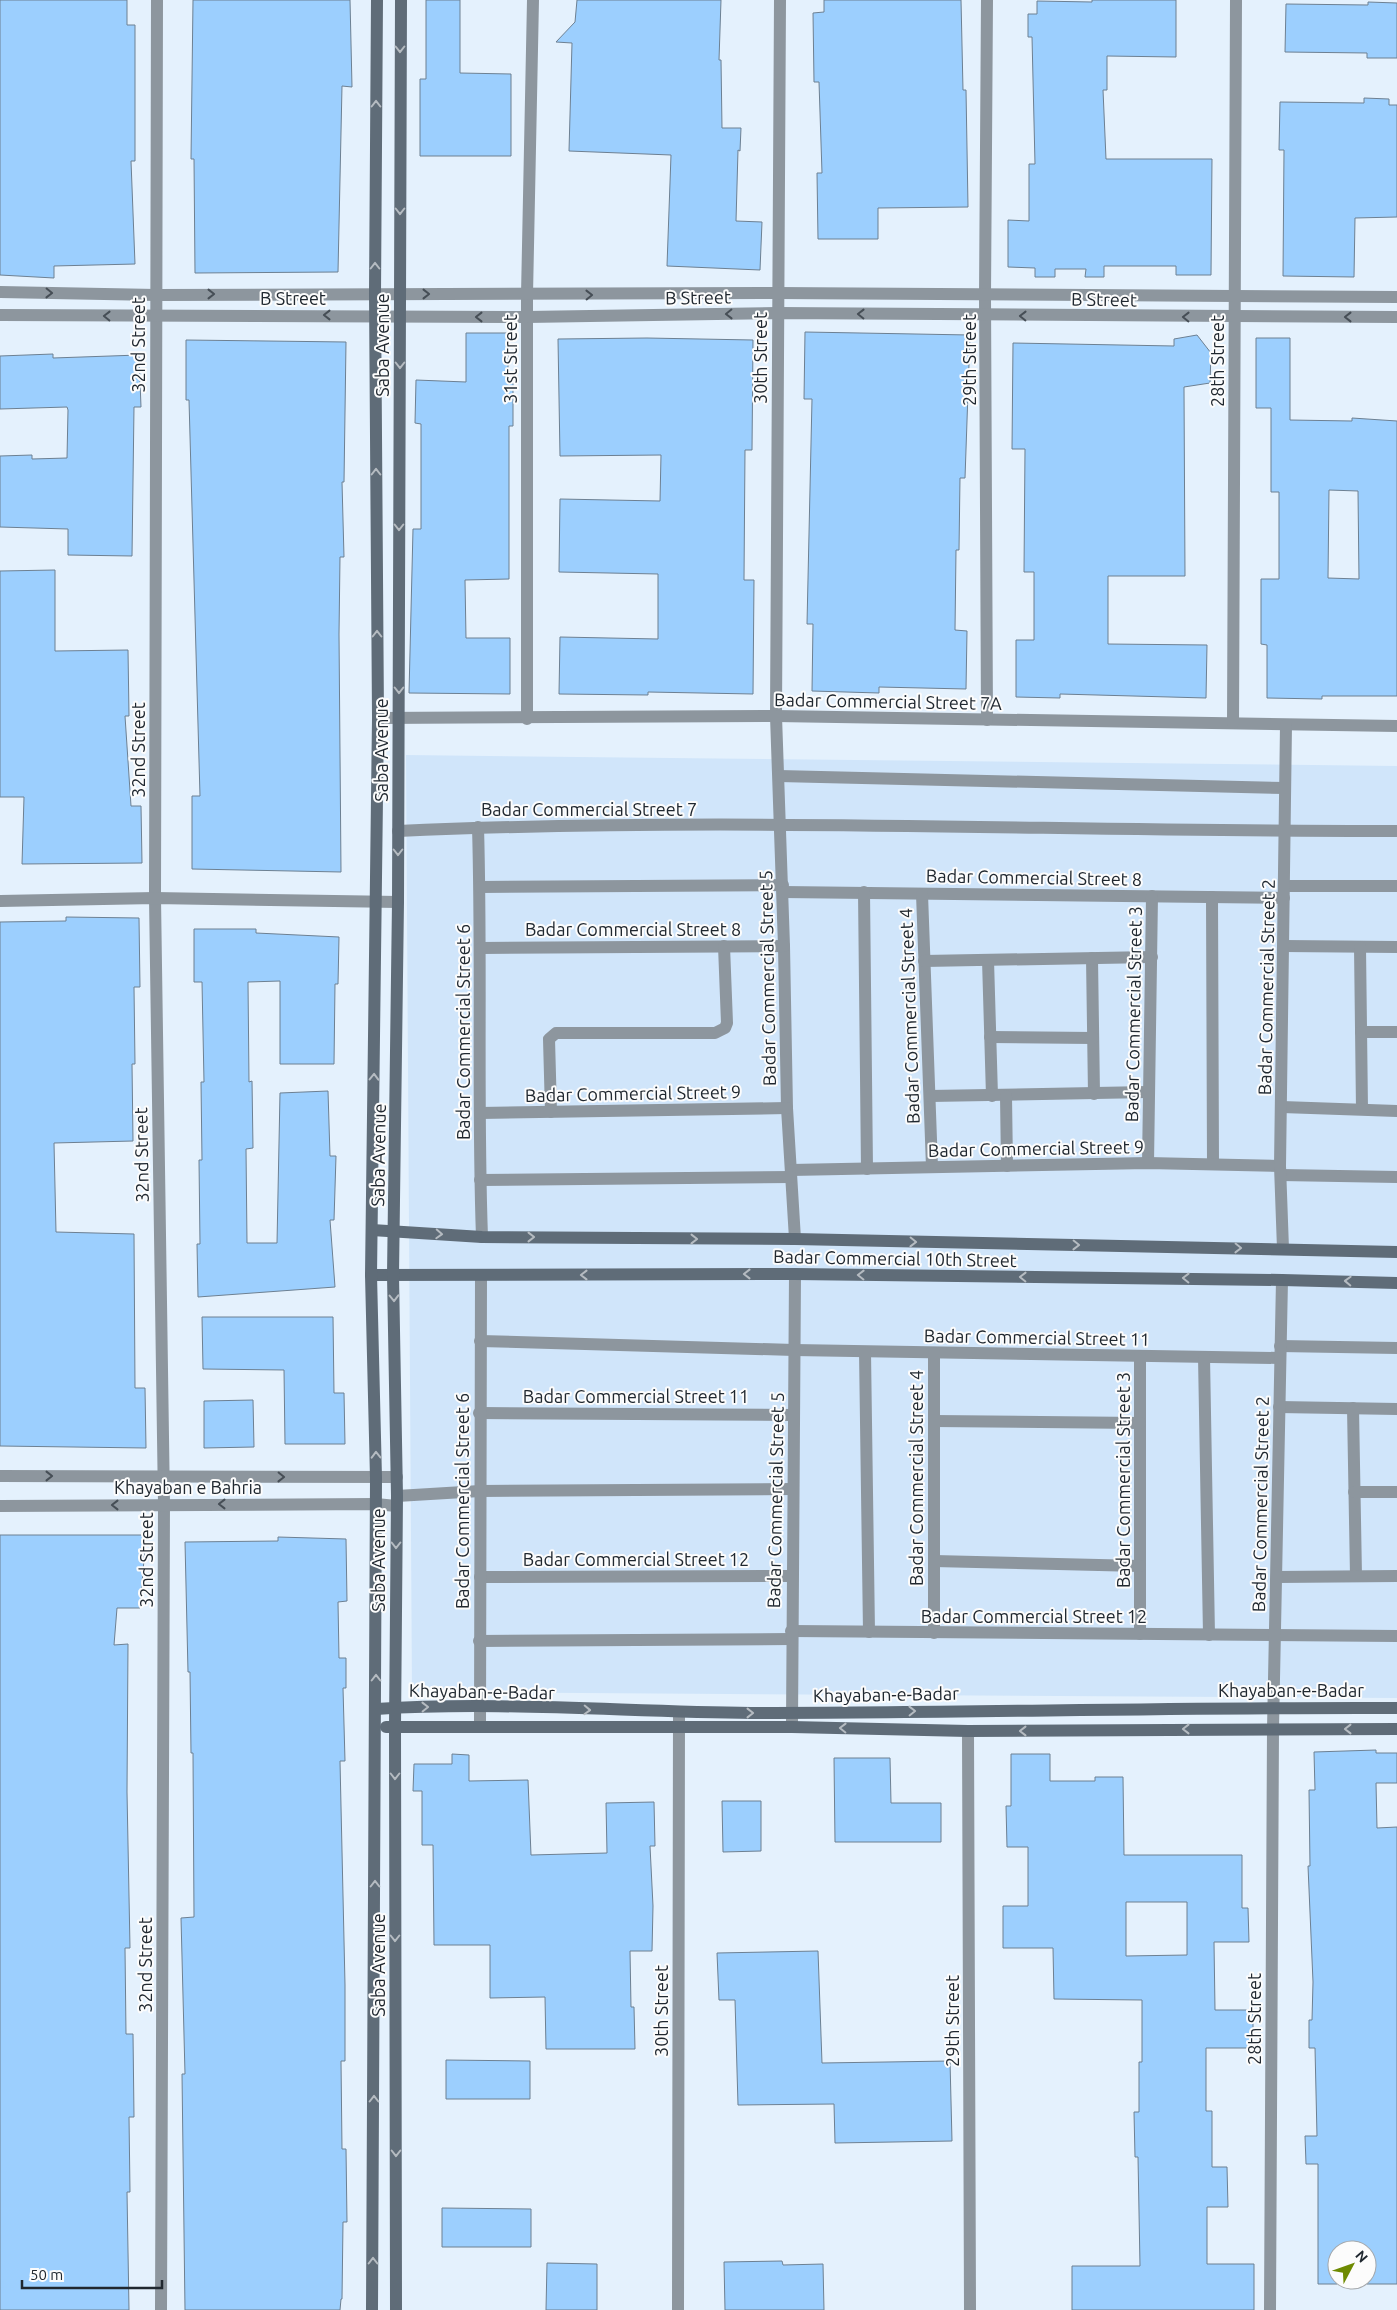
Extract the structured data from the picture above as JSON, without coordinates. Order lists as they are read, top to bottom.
{
  "streets": {
    "main road": ["Saba Avenue", "Badar Commercial 10th Street", "Khayaban-e-Badar"],
    "street": [
      "B Street",
      "32nd Street",
      "30th Street",
      "31st Street",
      "29th Street",
      "28th Street",
      "Badar Commercial Street 7A",
      "Badar Commercial Street 7",
      "Badar Commercial Street 8",
      "Badar Commercial Street 5",
      "Badar Commercial Street 2",
      "Badar Commercial Street 3",
      "Badar Commercial Street 4",
      "Badar Commercial Street 6",
      "Badar Commercial Street 9",
      "Badar Commercial Street 11",
      "Khayaban e Bahria",
      "Badar Commercial Street 12"
    ]
  },
  "crossings": [
    ["B Street", "32nd Street"],
    ["B Street", "Saba Avenue"],
    ["B Street", "30th Street"],
    ["B Street", "31st Street"],
    ["B Street", "29th Street"],
    ["B Street", "28th Street"],
    ["32nd Street", "Khayaban e Bahria"],
    ["Saba Avenue", "Badar Commercial Street 7A"],
    ["Saba Avenue", "Badar Commercial Street 7"],
    ["Saba Avenue", "Badar Commercial 10th Street"],
    ["Saba Avenue", "Khayaban e Bahria"],
    ["Saba Avenue", "Khayaban-e-Badar"],
    ["30th Street", "Badar Commercial Street 7A"],
    ["30th Street", "Badar Commercial Street 5"],
    ["30th Street", "Khayaban-e-Badar"],
    ["31st Street", "Badar Commercial Street 7A"],
    ["29th Street", "Badar Commercial Street 7A"],
    ["29th Street", "Khayaban-e-Badar"],
    ["28th Street", "Badar Commercial Street 7A"],
    ["28th Street", "Badar Commercial Street 2"],
    ["28th Street", "Khayaban-e-Badar"],
    ["Badar Commercial Street 7A", "Badar Commercial Street 5"],
    ["Badar Commercial Street 7A", "Badar Commercial Street 2"],
    ["Badar Commercial Street 7", "Badar Commercial Street 5"],
    ["Badar Commercial Street 7", "Badar Commercial Street 2"],
    ["Badar Commercial Street 7", "Badar Commercial Street 6"],
    ["Badar Commercial Street 8", "Badar Commercial Street 5"],
    ["Badar Commercial Street 8", "Badar Commercial Street 2"],
    ["Badar Commercial Street 8", "Badar Commercial Street 3"],
    ["Badar Commercial Street 8", "Badar Commercial Street 4"],
    ["Badar Commercial Street 8", "Badar Commercial Street 6"],
    ["Badar Commercial Street 5", "Badar Commercial Street 9"],
    ["Badar Commercial Street 5", "Badar Commercial 10th Street"],
    ["Badar Commercial Street 5", "Badar Commercial Street 11"],
    ["Badar Commercial Street 5", "Khayaban e Bahria"],
    ["Badar Commercial Street 5", "Badar Commercial Street 12"],
    ["Badar Commercial Street 5", "Khayaban-e-Badar"],
    ["Badar Commercial Street 2", "Badar Commercial Street 9"],
    ["Badar Commercial Street 2", "Badar Commercial 10th Street"],
    ["Badar Commercial Street 2", "Badar Commercial Street 11"],
    ["Badar Commercial Street 2", "Badar Commercial Street 12"],
    ["Badar Commercial Street 2", "Khayaban-e-Badar"],
    ["Badar Commercial Street 3", "Badar Commercial Street 9"],
    ["Badar Commercial Street 3", "Badar Commercial Street 11"],
    ["Badar Commercial Street 3", "Badar Commercial Street 12"],
    ["Badar Commercial Street 4", "Badar Commercial Street 9"],
    ["Badar Commercial Street 4", "Badar Commercial Street 11"],
    ["Badar Commercial Street 4", "Badar Commercial Street 12"],
    ["Badar Commercial Street 6", "Badar Commercial Street 9"],
    ["Badar Commercial Street 6", "Badar Commercial 10th Street"],
    ["Badar Commercial Street 6", "Badar Commercial Street 11"],
    ["Badar Commercial Street 6", "Khayaban e Bahria"],
    ["Badar Commercial Street 6", "Badar Commercial Street 12"],
    ["Badar Commercial Street 6", "Khayaban-e-Badar"]
  ],
  "scale_bar": "50 m",
  "north": "top right"
}
